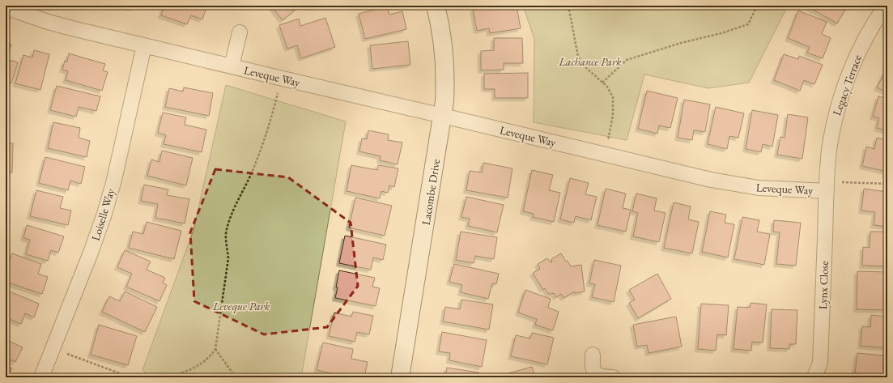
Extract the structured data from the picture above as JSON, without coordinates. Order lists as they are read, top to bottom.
{
  "streets": {
    "street": [
      "Leveque Way",
      "Legacy Terrace",
      "Lacombe Drive",
      "Loiselle Way",
      "Lynx Close"
    ]
  },
  "crossings": [
    ["Leveque Way", "Legacy Terrace"],
    ["Leveque Way", "Lacombe Drive"],
    ["Leveque Way", "Loiselle Way"],
    ["Leveque Way", "Lynx Close"],
    ["Legacy Terrace", "Lynx Close"]
  ],
  "parks": ["Lachance Park", "Leveque Park"]
}
